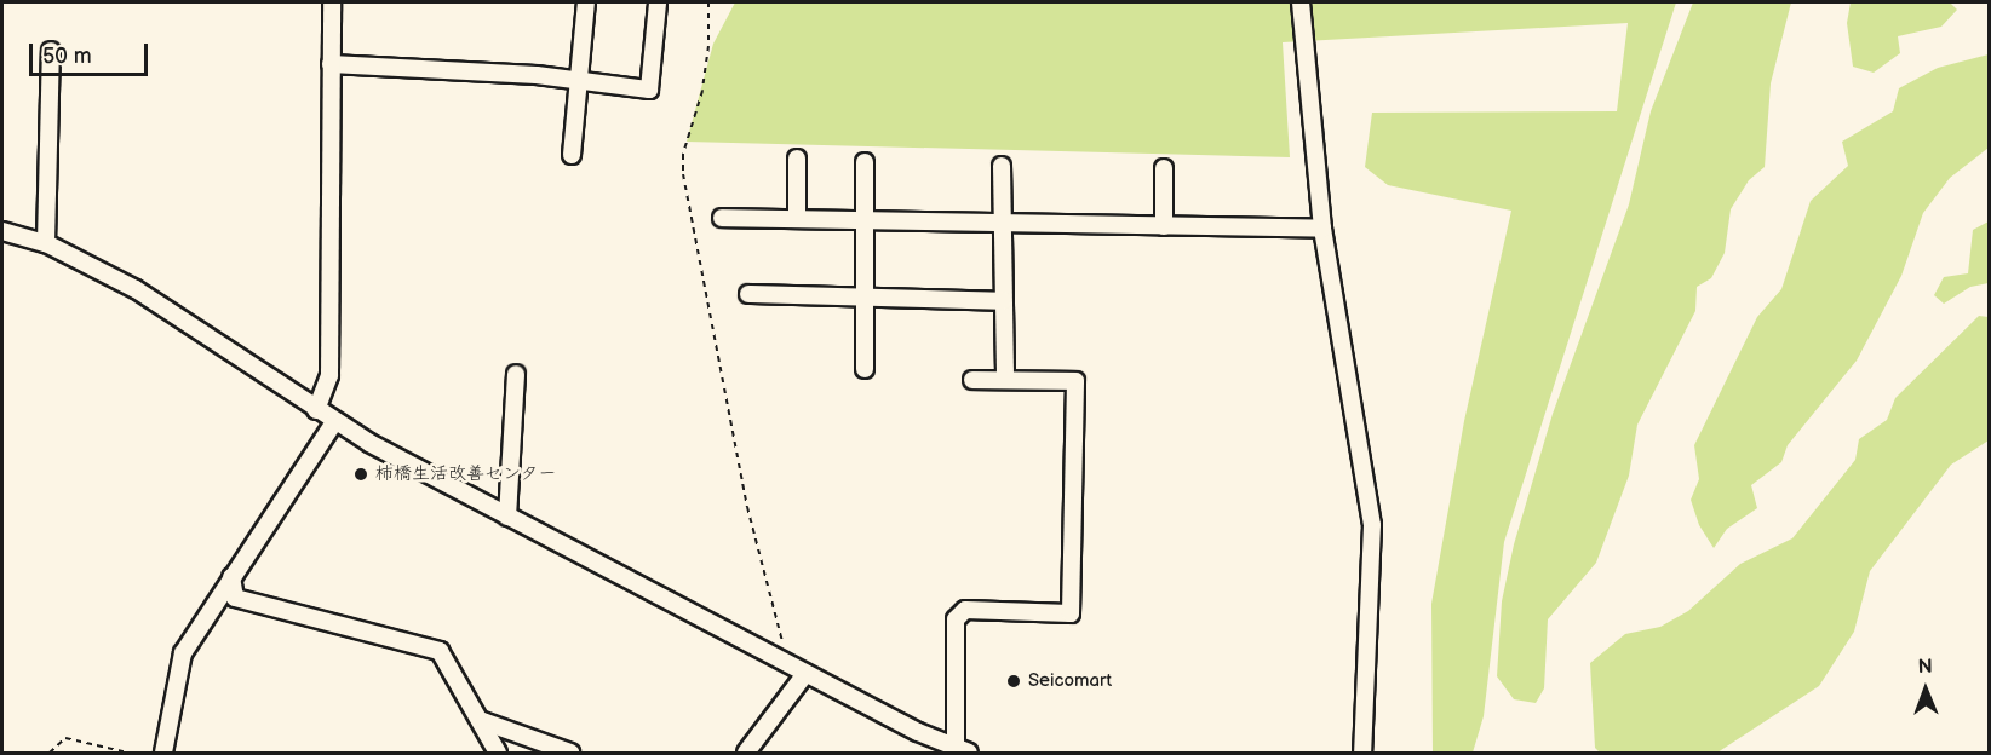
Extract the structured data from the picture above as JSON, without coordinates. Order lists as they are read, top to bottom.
{
  "places": ["柿橋生活改善センター", "Seicomart"],
  "scale_bar": "50 m",
  "north": "top"
}
